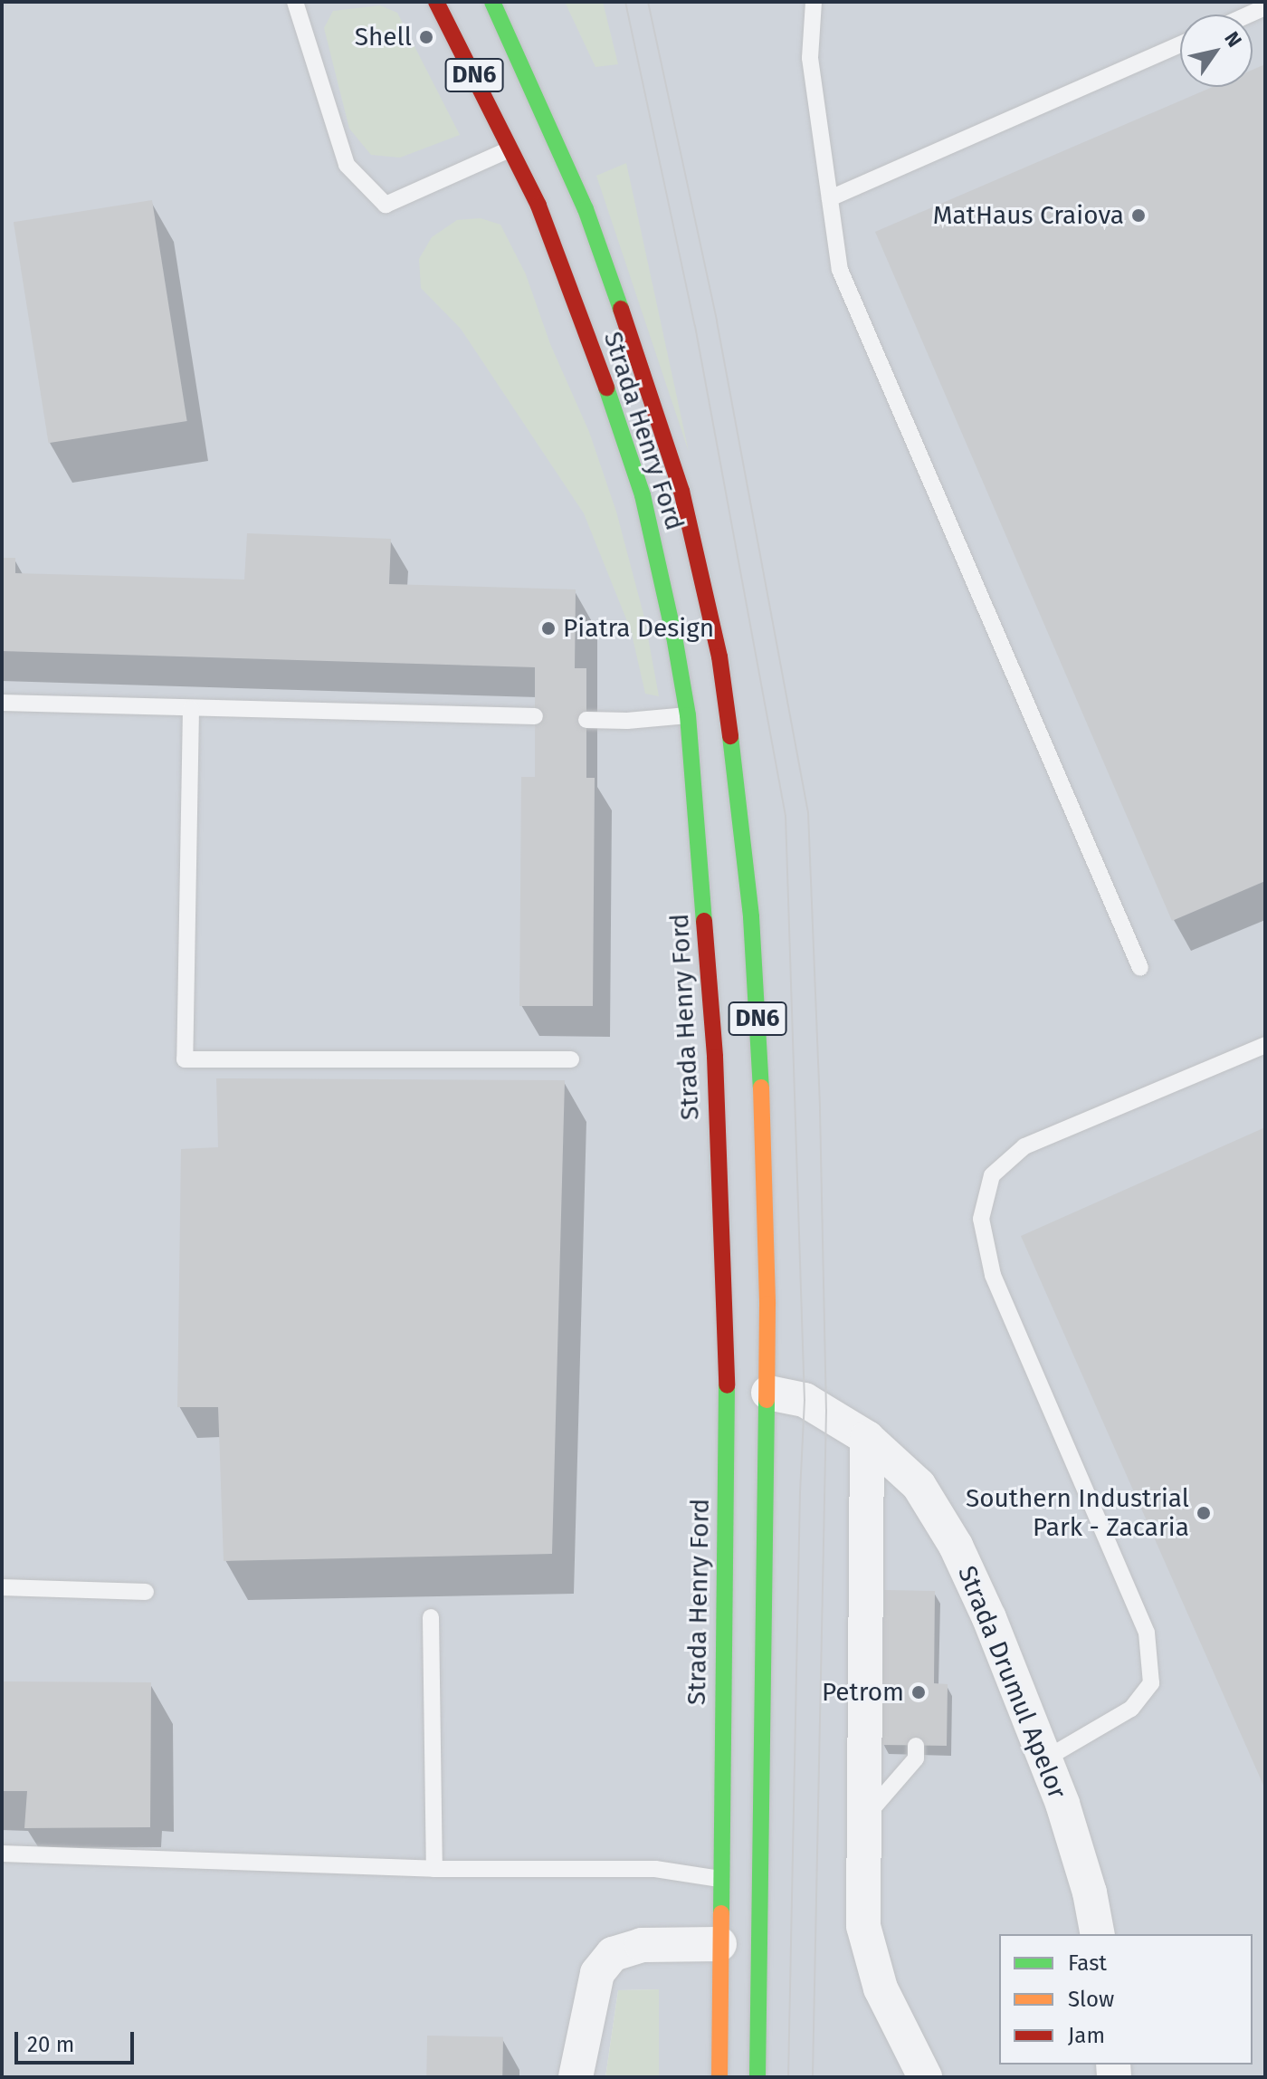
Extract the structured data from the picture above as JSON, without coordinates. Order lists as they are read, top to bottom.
{
  "streets": {
    "main road": ["DN6", "Strada Henry Ford"],
    "street": ["Strada Drumul Apelor"]
  },
  "crossings": [
    ["Strada Henry Ford", "Strada Drumul Apelor"]
  ],
  "places": [
    "Shell",
    "MatHaus Craiova",
    "Piatra Design",
    "Southern Industrial Park - Zacaria",
    "Petrom"
  ],
  "legend": ["Fast", "Slow", "Jam"],
  "scale_bar": "20 m",
  "north": "top right"
}
